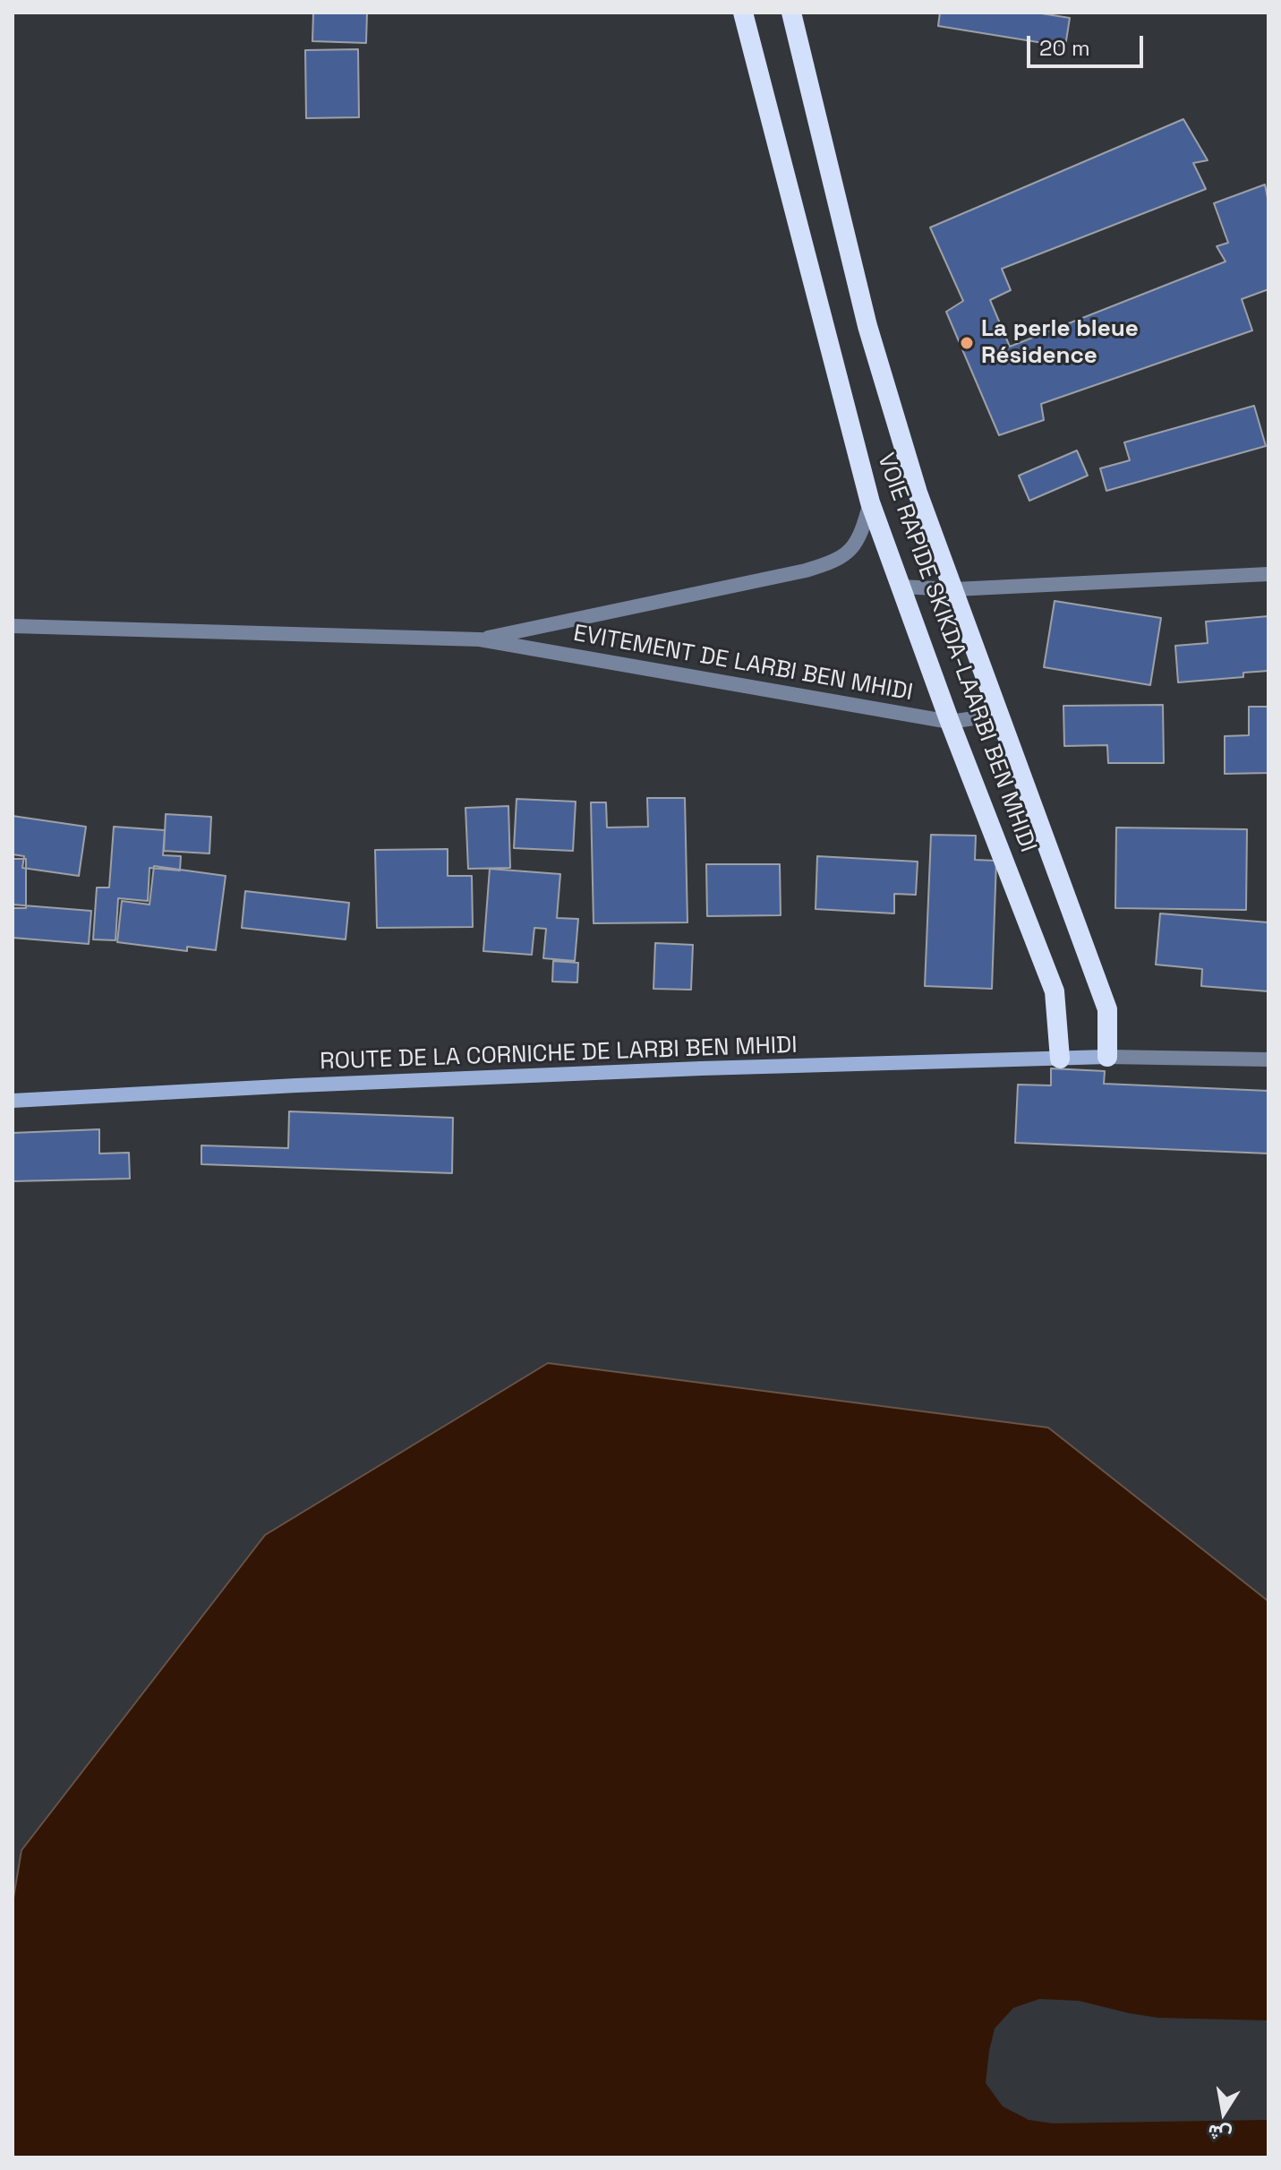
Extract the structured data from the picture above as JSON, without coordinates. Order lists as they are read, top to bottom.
{
  "streets": {
    "highway": ["VOIE RAPIDE SKIKDA-LAARBI BEN MHIDI"],
    "main road": ["ROUTE DE LA CORNICHE DE LARBI BEN MHIDI"],
    "street": ["EVITEMENT DE LARBI BEN MHIDI"]
  },
  "crossings": [
    ["VOIE RAPIDE SKIKDA-LAARBI BEN MHIDI", "EVITEMENT DE LARBI BEN MHIDI"],
    ["VOIE RAPIDE SKIKDA-LAARBI BEN MHIDI", "ROUTE DE LA CORNICHE DE LARBI BEN MHIDI"]
  ],
  "places": ["La perle bleue Résidence"],
  "scale_bar": "20 m",
  "north": "bottom"
}
